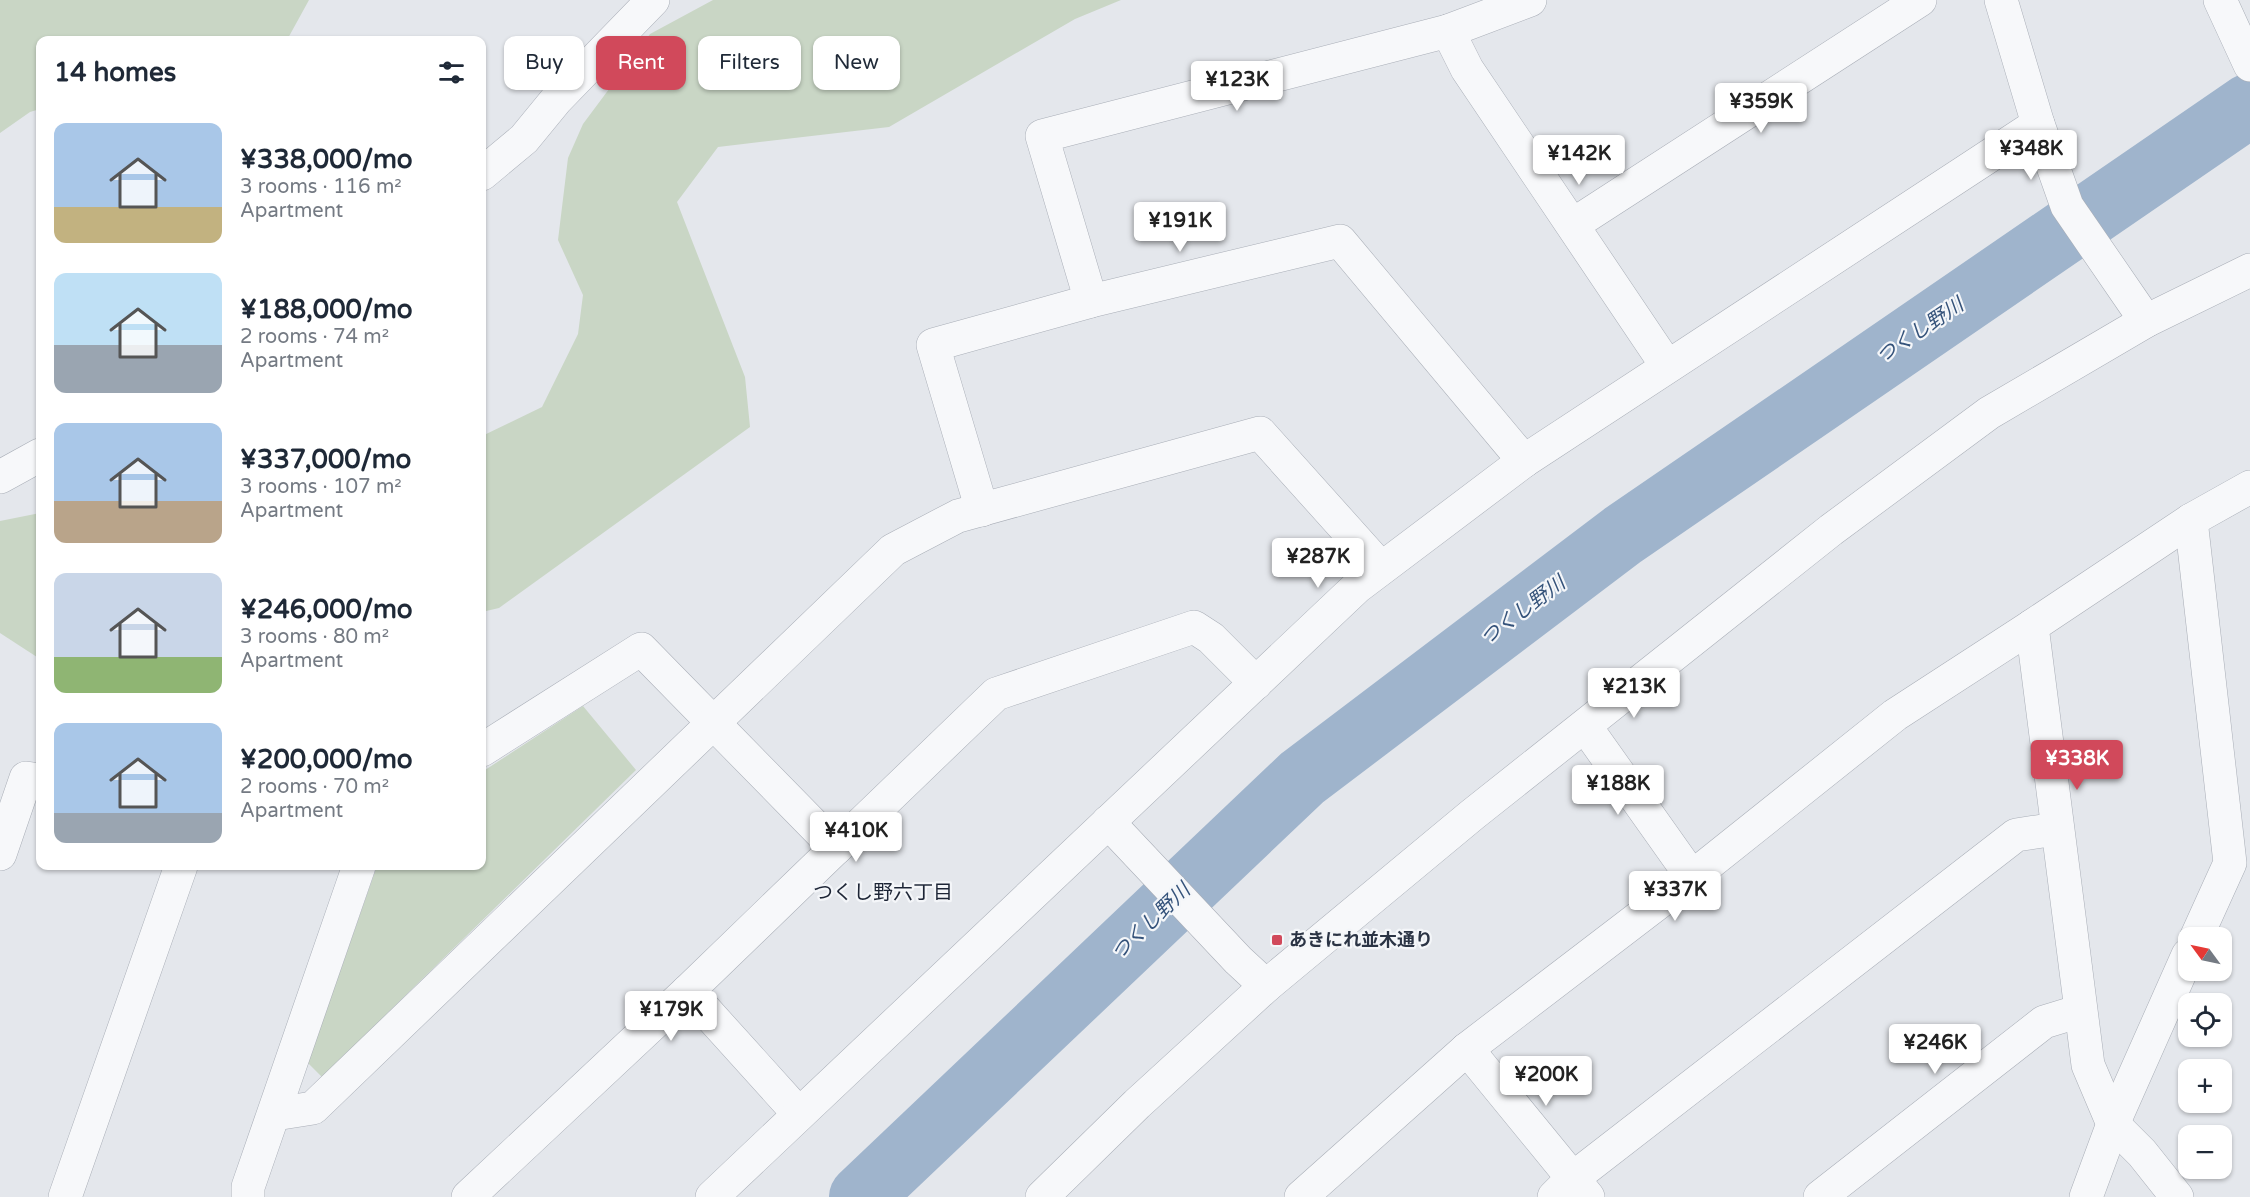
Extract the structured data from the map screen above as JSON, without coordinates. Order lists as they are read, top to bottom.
{
  "districts": ["つくし野六丁目"],
  "water": ["つくし野川"],
  "places": {
    "transit": ["あきにれ並木通り"]
  },
  "north": "top left",
  "page": {
    "chip": [
      "Buy",
      "Rent",
      "Filters",
      "New"
    ],
    "heading": "14 homes",
    "price": [
      "¥123K",
      "¥359K",
      "¥348K",
      "¥142K",
      "¥191K",
      "¥287K",
      "¥213K",
      "¥338K",
      "¥188K",
      "¥410K",
      "¥337K",
      "¥179K",
      "¥246K",
      "¥200K"
    ],
    "list": [
      {
        "name": "¥338,000/mo",
        "note": "3 rooms · 116 m² · Apartment"
      },
      {
        "name": "¥188,000/mo",
        "note": "2 rooms · 74 m² · Apartment"
      },
      {
        "name": "¥337,000/mo",
        "note": "3 rooms · 107 m² · Apartment"
      },
      {
        "name": "¥246,000/mo",
        "note": "3 rooms · 80 m² · Apartment"
      },
      {
        "name": "¥200,000/mo",
        "note": "2 rooms · 70 m² · Apartment"
      }
    ],
    "map_buttons": ["+", "−"]
  }
}
